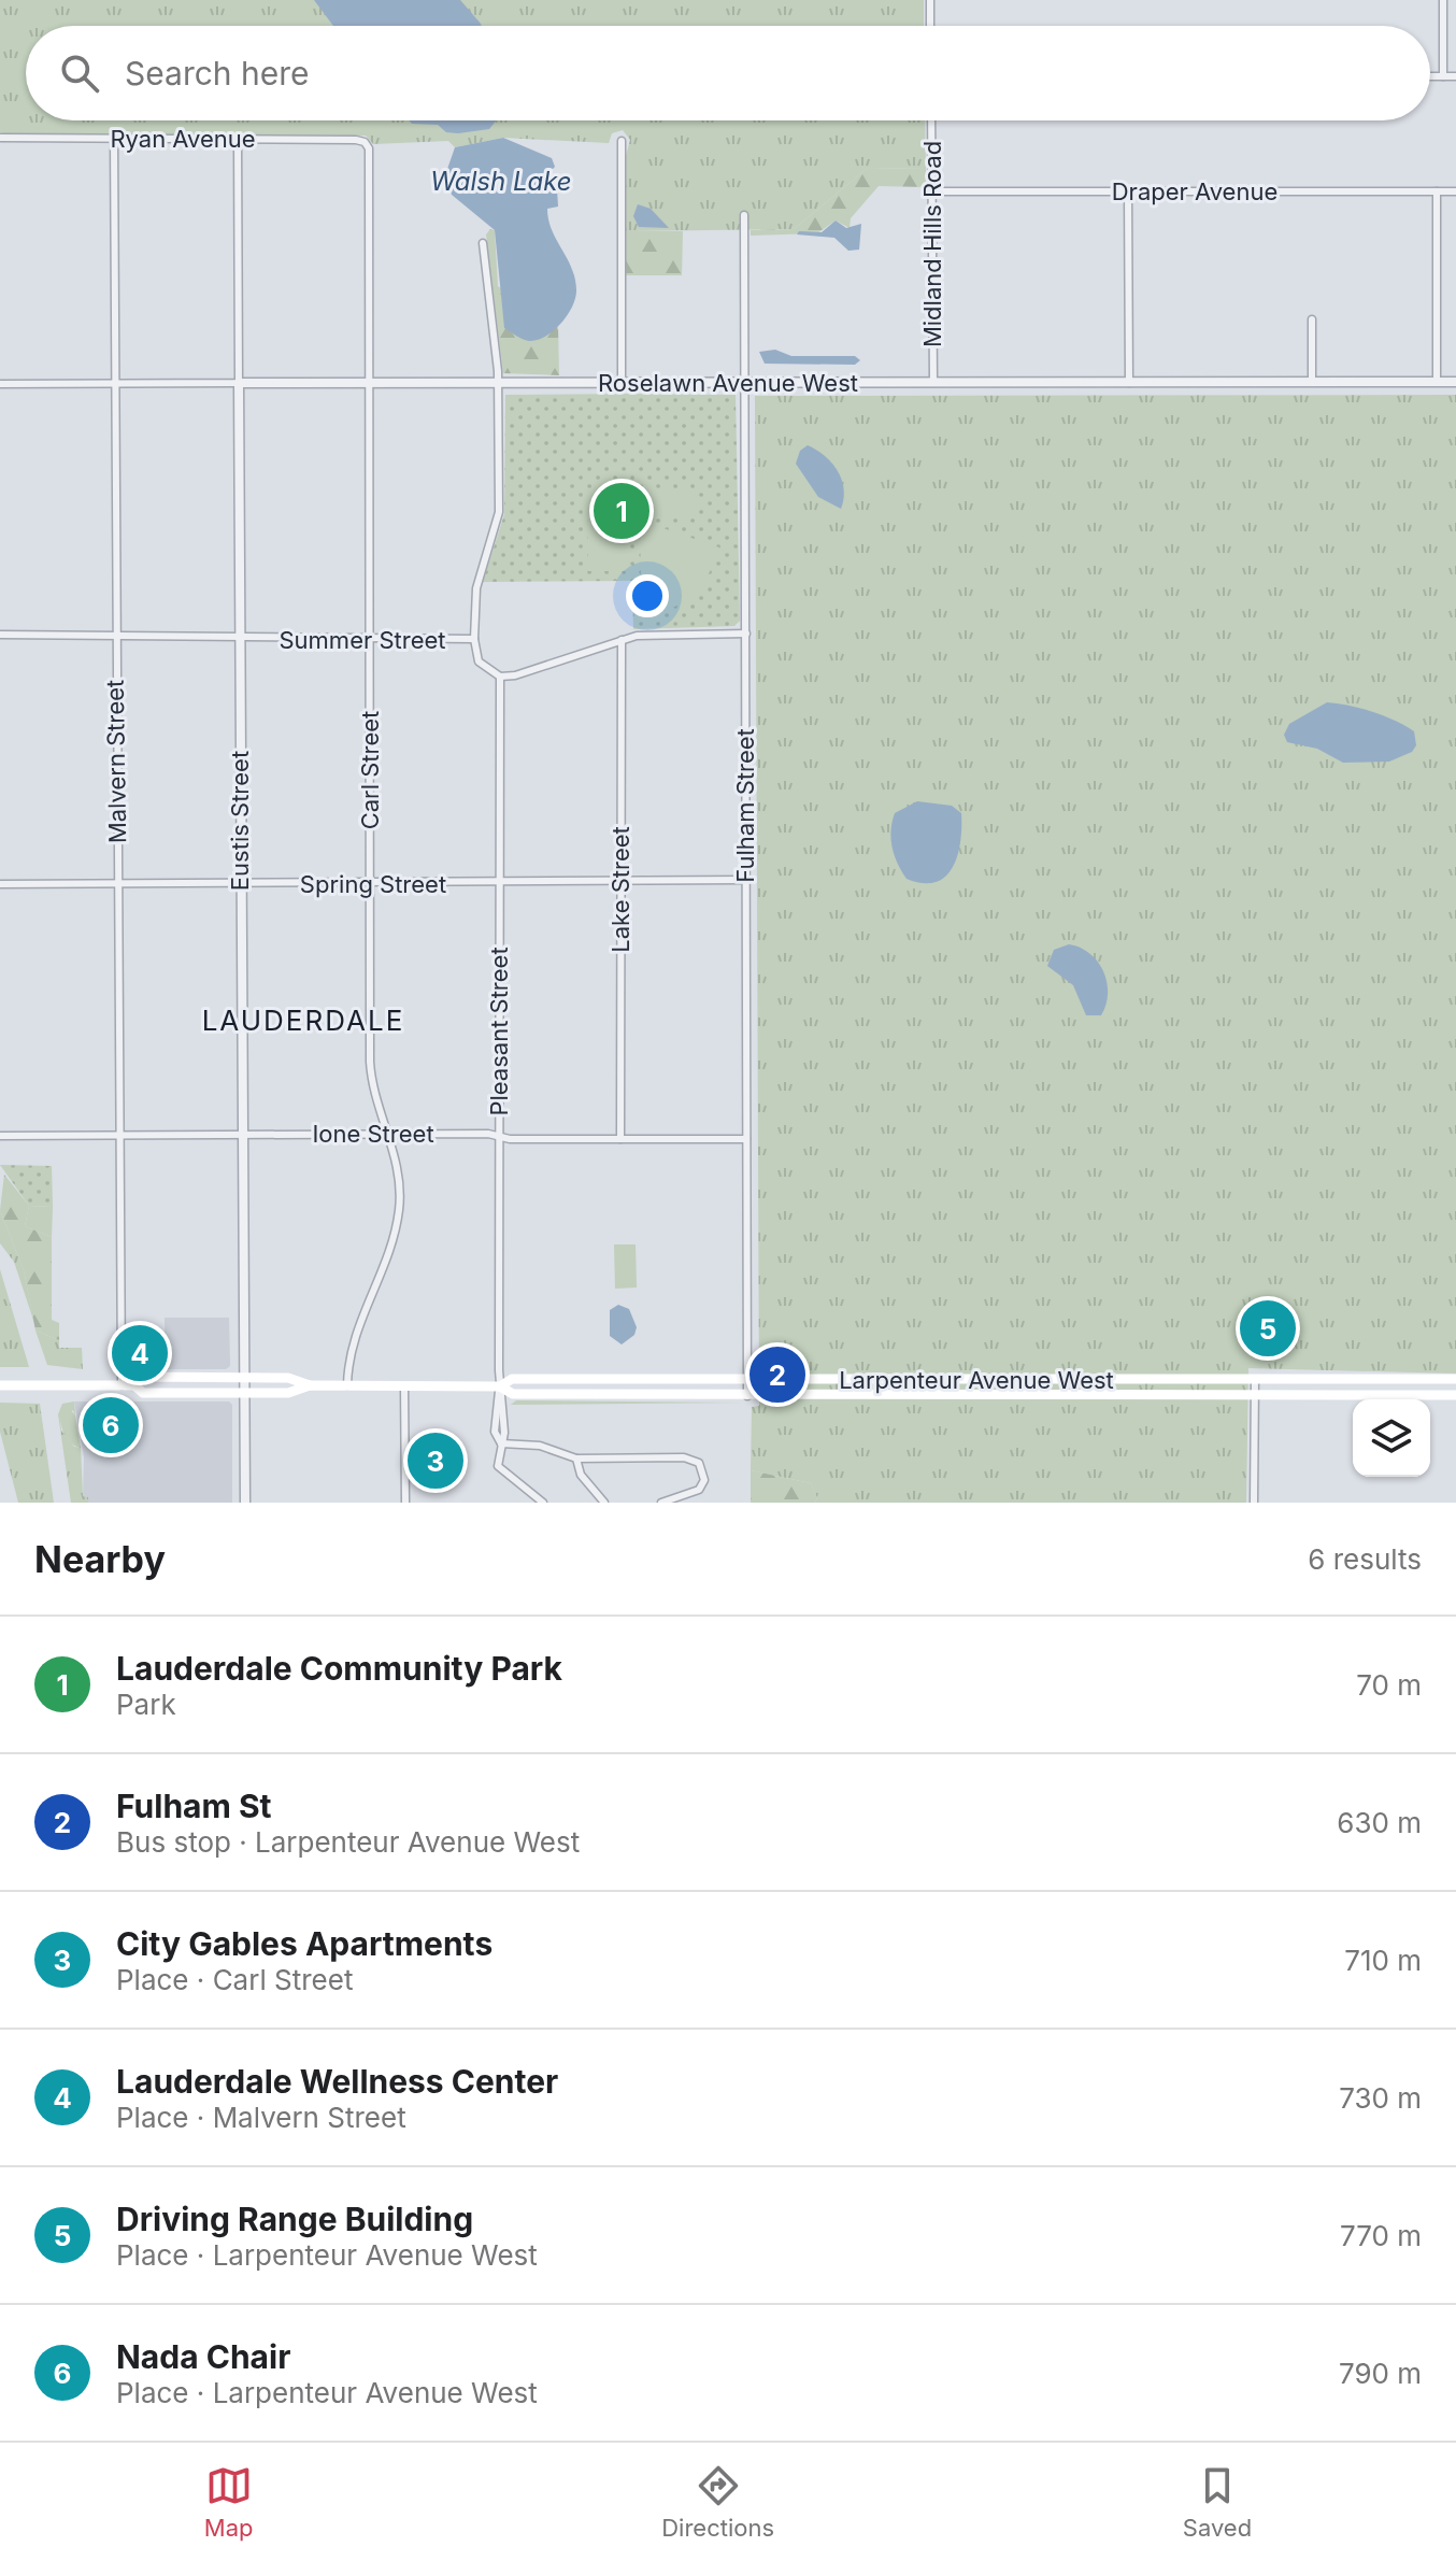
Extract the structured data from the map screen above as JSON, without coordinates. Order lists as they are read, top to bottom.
{
  "streets": {
    "main road": ["Larpenteur Avenue West"],
    "street": [
      "Ryan Avenue",
      "Draper Avenue",
      "Midland Hills Road",
      "Roselawn Avenue West",
      "Summer Street",
      "Malvern Street",
      "Carl Street",
      "Fulham Street",
      "Eustis Street",
      "Spring Street",
      "Lake Street",
      "Pleasant Street",
      "Ione Street"
    ]
  },
  "crossings": [
    ["Ryan Avenue", "Malvern Street"],
    ["Ryan Avenue", "Carl Street"],
    ["Ryan Avenue", "Eustis Street"],
    ["Draper Avenue", "Midland Hills Road"],
    ["Midland Hills Road", "Roselawn Avenue West"],
    ["Roselawn Avenue West", "Malvern Street"],
    ["Roselawn Avenue West", "Carl Street"],
    ["Roselawn Avenue West", "Fulham Street"],
    ["Roselawn Avenue West", "Eustis Street"],
    ["Summer Street", "Malvern Street"],
    ["Summer Street", "Carl Street"],
    ["Summer Street", "Eustis Street"],
    ["Summer Street", "Pleasant Street"],
    ["Malvern Street", "Spring Street"],
    ["Malvern Street", "Ione Street"],
    ["Malvern Street", "Larpenteur Avenue West"],
    ["Carl Street", "Spring Street"],
    ["Carl Street", "Ione Street"],
    ["Carl Street", "Larpenteur Avenue West"],
    ["Fulham Street", "Spring Street"],
    ["Fulham Street", "Ione Street"],
    ["Fulham Street", "Larpenteur Avenue West"],
    ["Eustis Street", "Spring Street"],
    ["Eustis Street", "Ione Street"],
    ["Eustis Street", "Larpenteur Avenue West"],
    ["Spring Street", "Lake Street"],
    ["Spring Street", "Pleasant Street"],
    ["Lake Street", "Ione Street"],
    ["Pleasant Street", "Ione Street"],
    ["Pleasant Street", "Larpenteur Avenue West"]
  ],
  "districts": ["LAUDERDALE"],
  "water": ["Walsh Lake"],
  "page": {
    "search": "Search here",
    "pins": [
      "1",
      "5",
      "4",
      "2",
      "6",
      "3"
    ],
    "heading": ["Nearby", "6 results"],
    "list": [
      {
        "mark": "1",
        "name": "Lauderdale Community Park",
        "note": "Park",
        "value": "70 m"
      },
      {
        "mark": "2",
        "name": "Fulham St",
        "note": "Bus stop · Larpenteur Avenue West",
        "value": "630 m"
      },
      {
        "mark": "3",
        "name": "City Gables Apartments",
        "note": "Place · Carl Street",
        "value": "710 m"
      },
      {
        "mark": "4",
        "name": "Lauderdale Wellness Center",
        "note": "Place · Malvern Street",
        "value": "730 m"
      },
      {
        "mark": "5",
        "name": "Driving Range Building",
        "note": "Place · Larpenteur Avenue West",
        "value": "770 m"
      },
      {
        "mark": "6",
        "name": "Nada Chair",
        "note": "Place · Larpenteur Avenue West",
        "value": "790 m"
      }
    ],
    "nav": ["Map", "Directions", "Saved"]
  }
}
